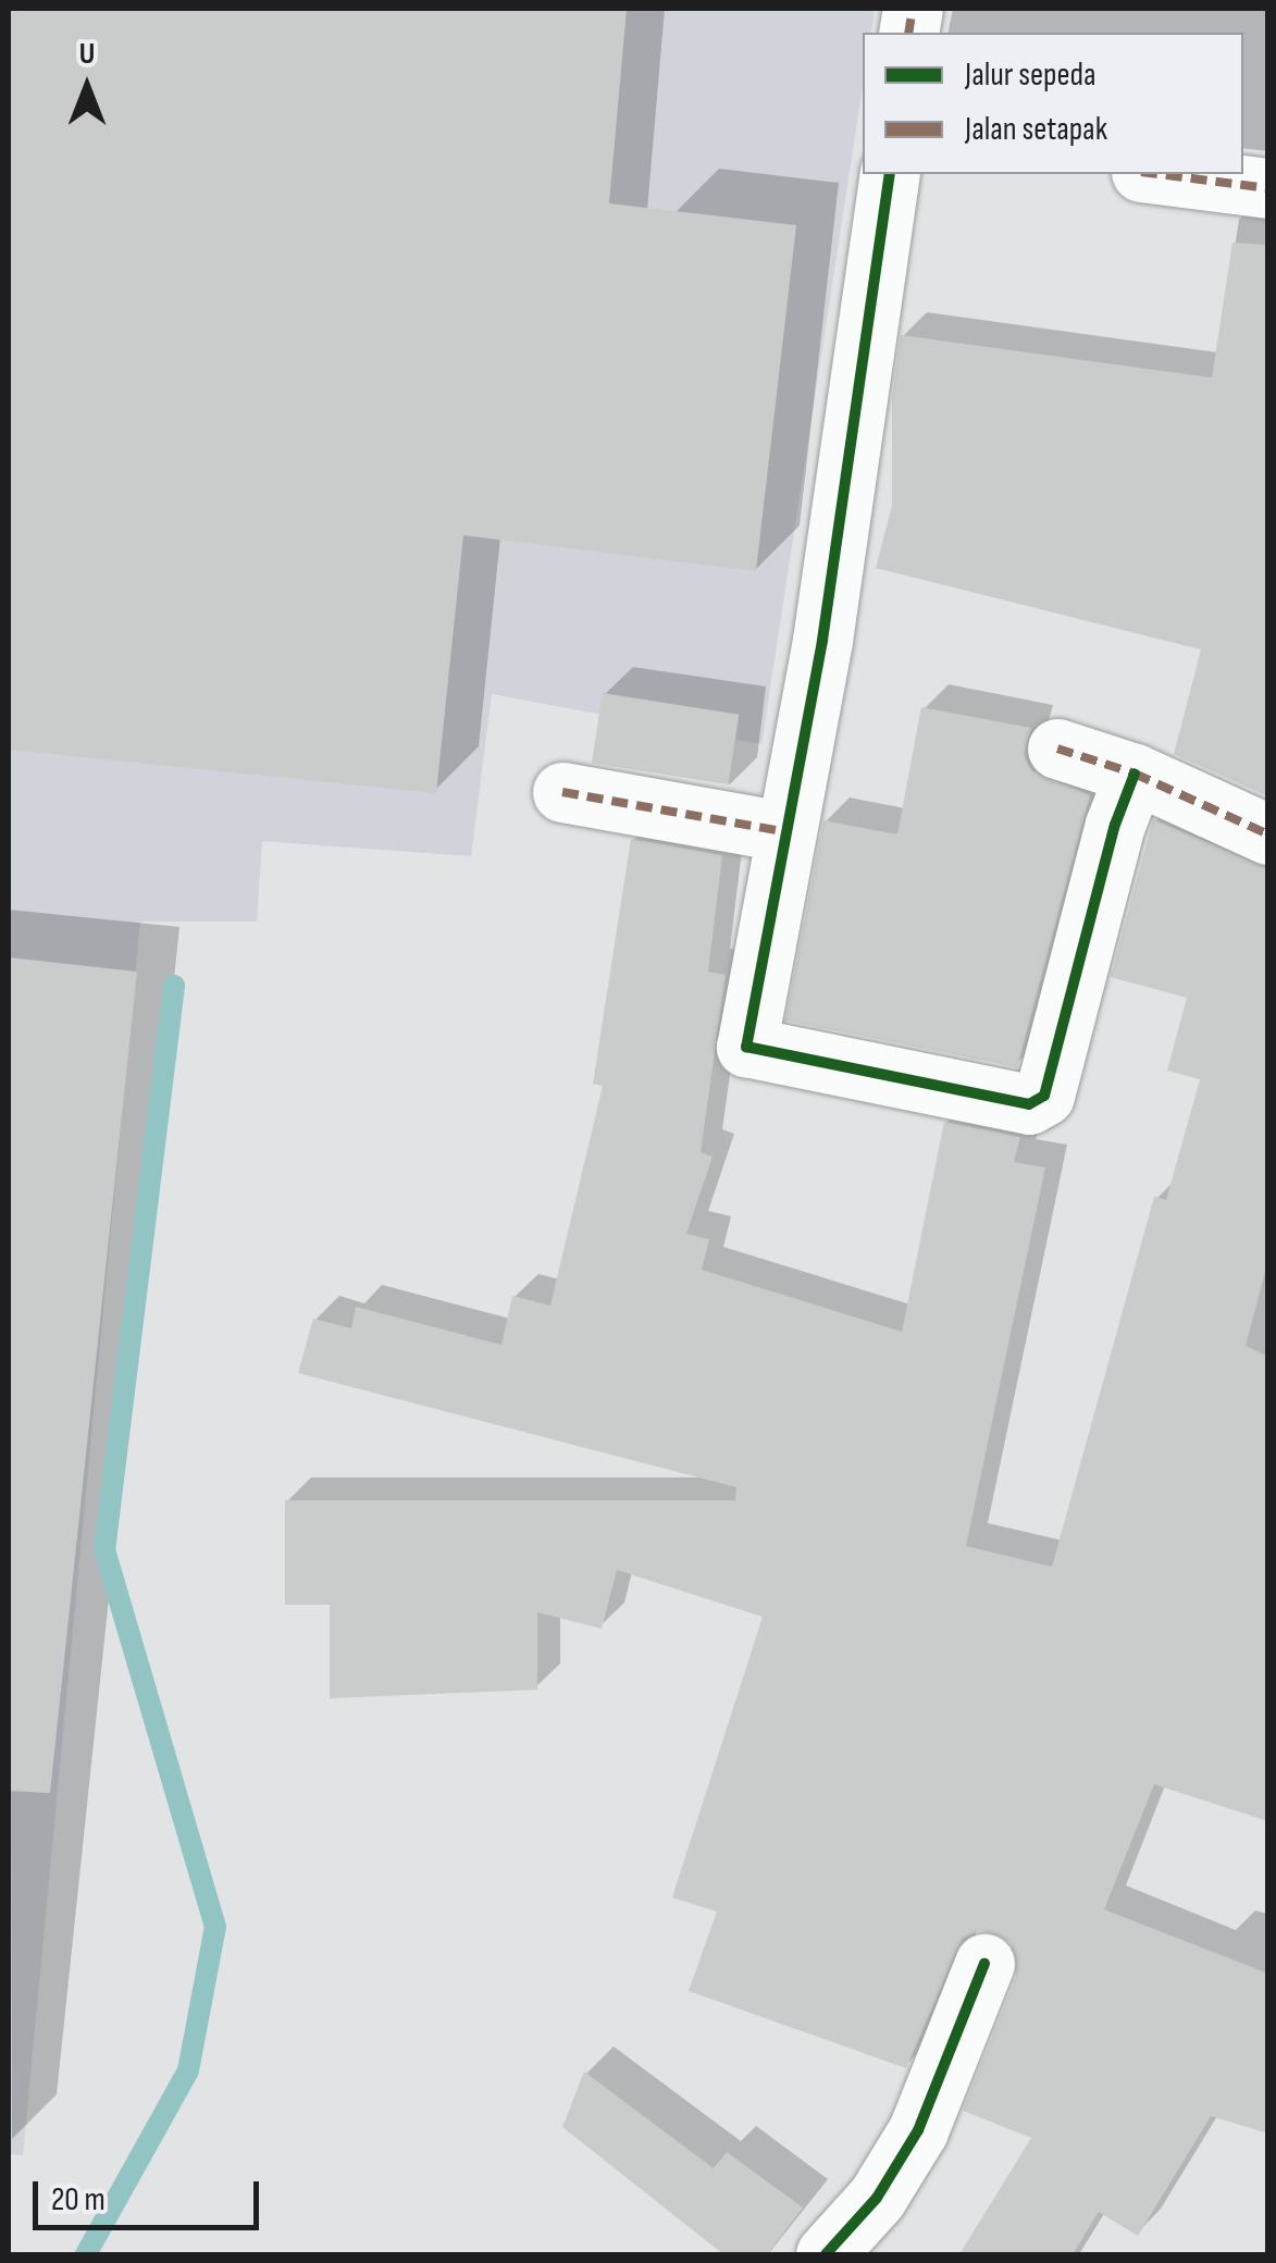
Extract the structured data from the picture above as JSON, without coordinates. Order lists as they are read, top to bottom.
{
  "legend": ["Jalur sepeda", "Jalan setapak"],
  "scale_bar": "20 m",
  "north": "top"
}
